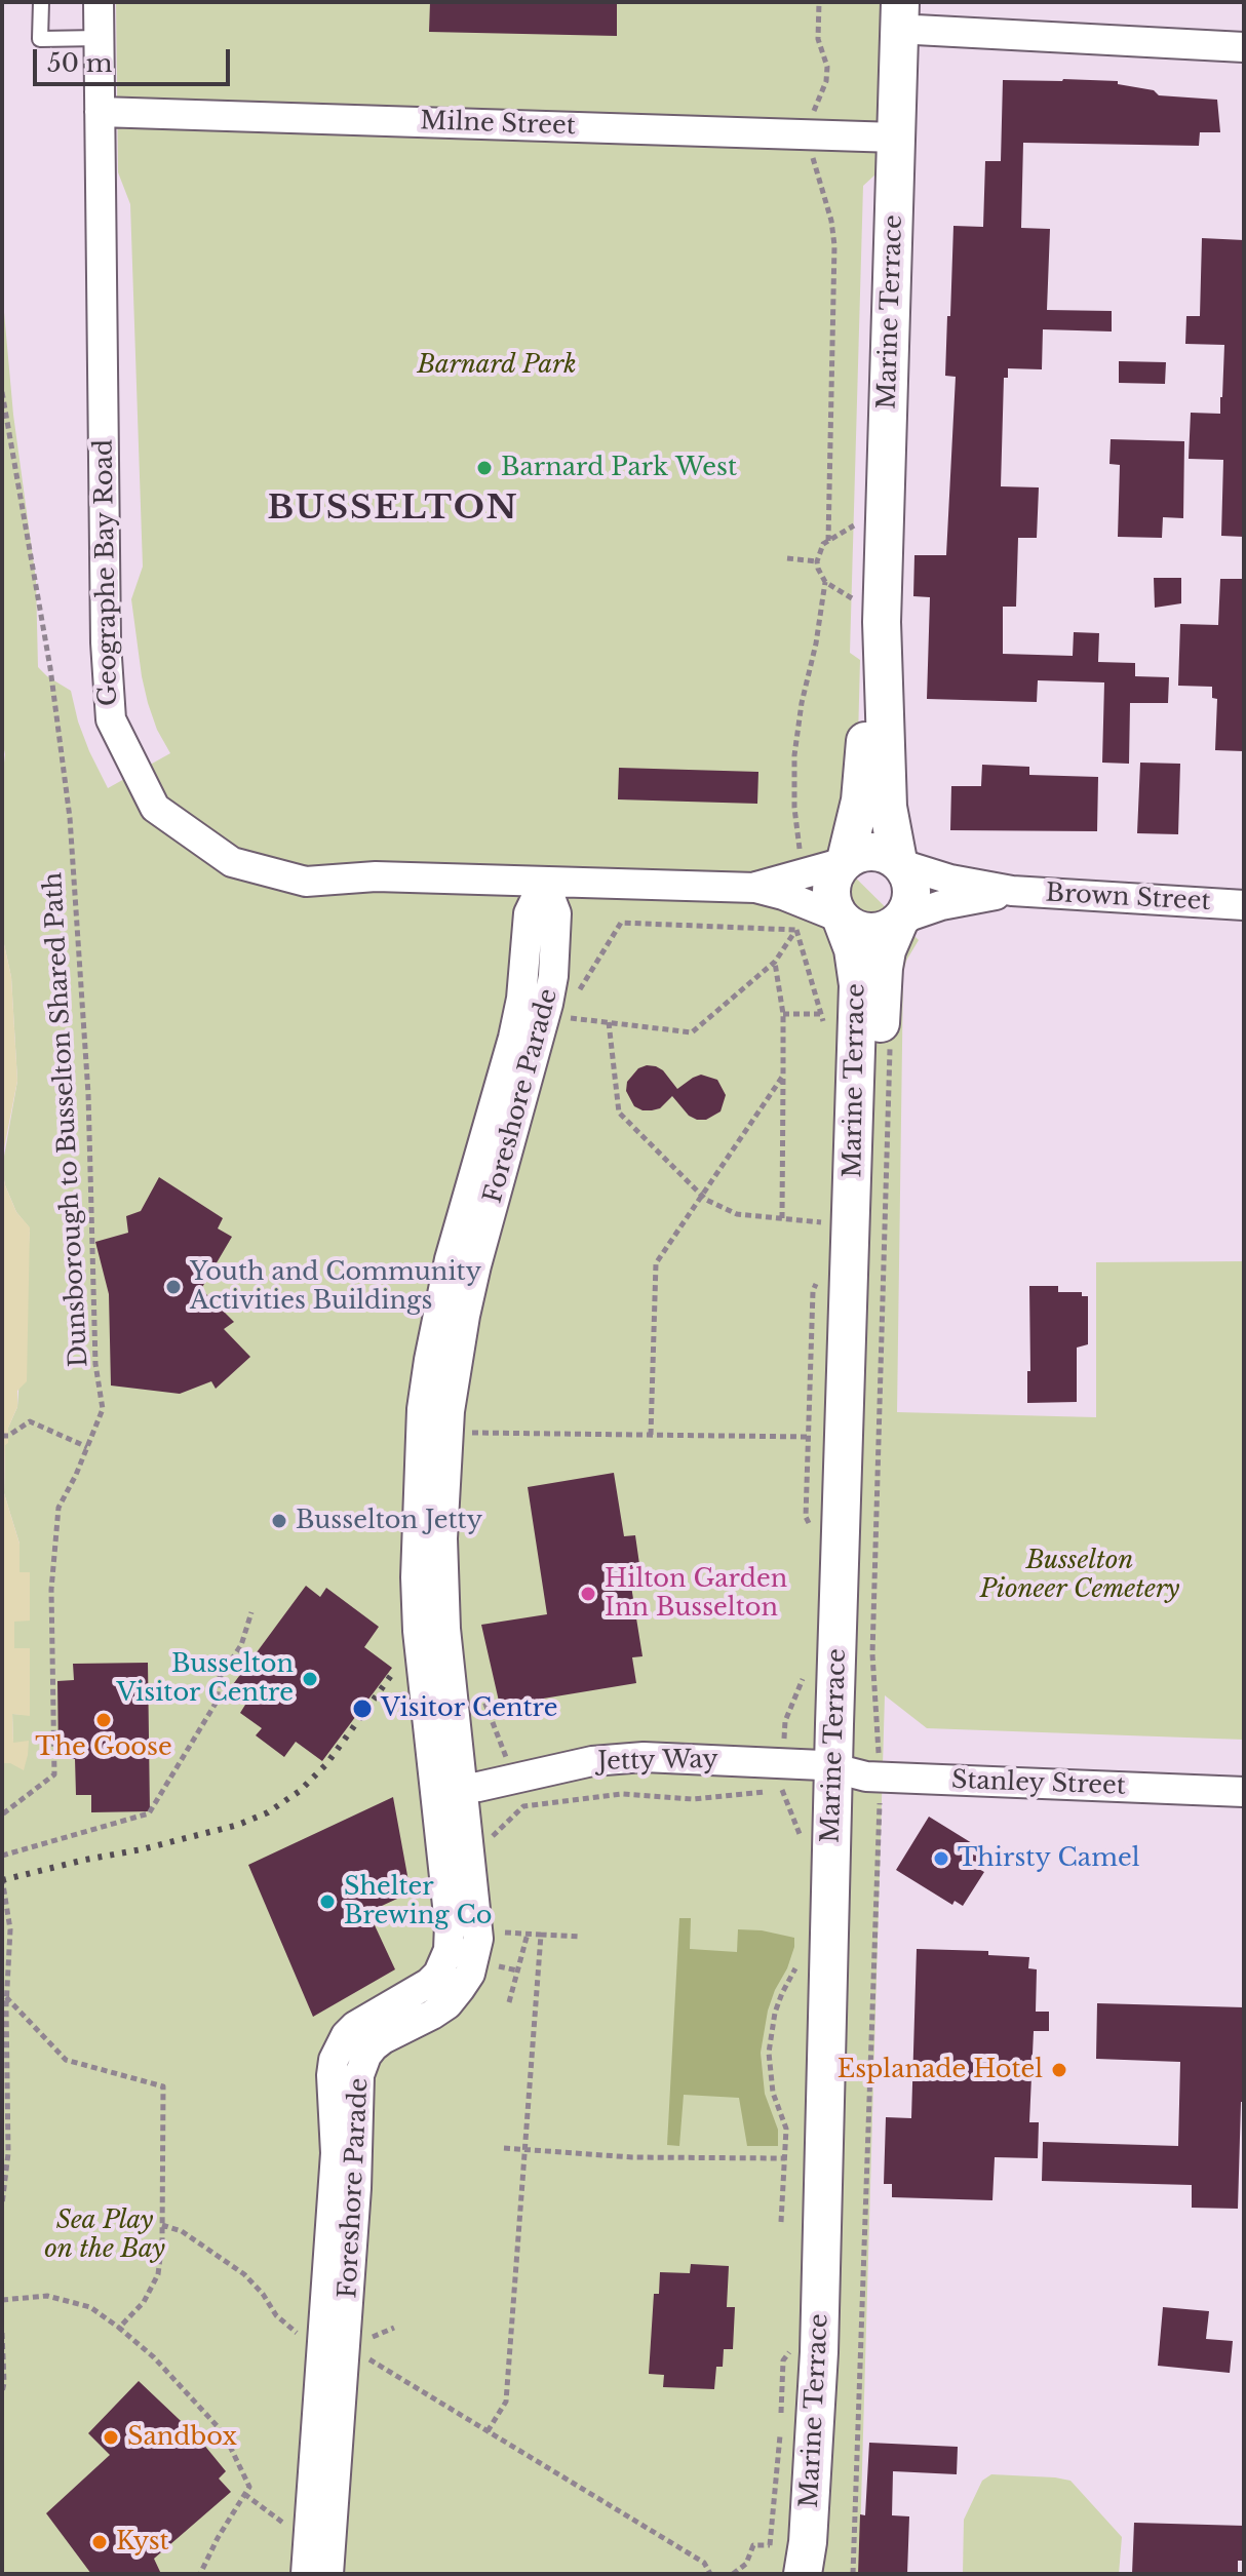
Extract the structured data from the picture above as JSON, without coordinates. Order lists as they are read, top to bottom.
{
  "streets": {
    "street": [
      "Milne Street",
      "Marine Terrace",
      "Geographe Bay Road",
      "Brown Street",
      "Foreshore Parade",
      "Jetty Way",
      "Stanley Street"
    ],
    "path": ["Dunsborough to Busselton Shared Path"]
  },
  "crossings": [
    ["Milne Street", "Marine Terrace"],
    ["Milne Street", "Geographe Bay Road"],
    ["Marine Terrace", "Geographe Bay Road"],
    ["Marine Terrace", "Brown Street"],
    ["Marine Terrace", "Jetty Way"],
    ["Marine Terrace", "Stanley Street"],
    ["Geographe Bay Road", "Brown Street"],
    ["Geographe Bay Road", "Foreshore Parade"],
    ["Foreshore Parade", "Jetty Way"],
    ["Jetty Way", "Stanley Street"]
  ],
  "districts": ["BUSSELTON"],
  "parks": ["Barnard Park", "Busselton Pioneer Cemetery", "Sea Play on the Bay"],
  "places": [
    "Barnard Park West",
    "Youth and Community Activities Buildings",
    "Busselton Jetty",
    "Hilton Garden Inn Busselton",
    "Busselton Visitor Centre",
    "Visitor Centre",
    "The Goose",
    "Thirsty Camel",
    "Shelter Brewing Co",
    "Esplanade Hotel",
    "Sandbox",
    "Kyst"
  ],
  "scale_bar": "50 m"
}
